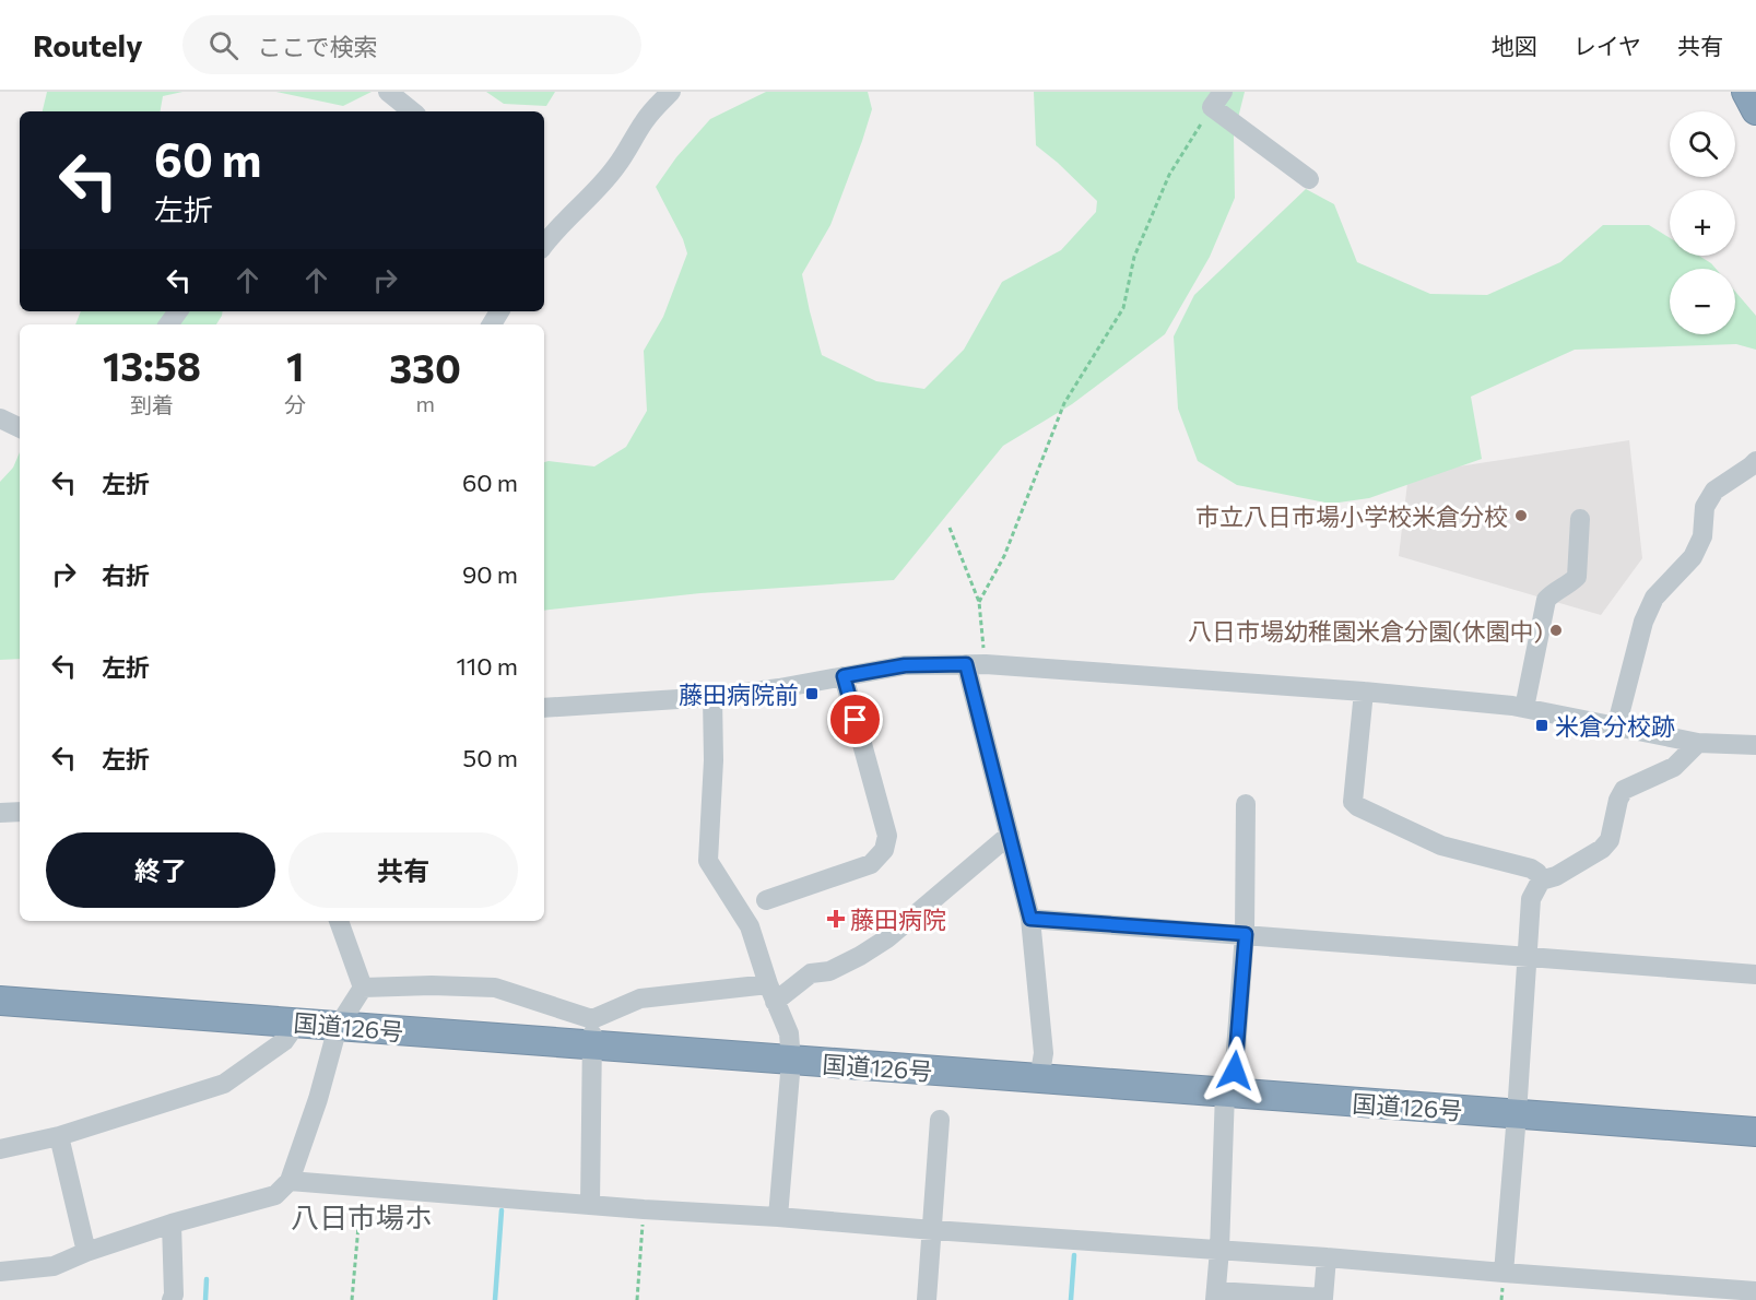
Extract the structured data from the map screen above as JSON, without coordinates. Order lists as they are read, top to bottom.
{
  "streets": {
    "highway": ["国道126号"]
  },
  "districts": ["八日市場ホ"],
  "places": {
    "other": ["市立八日市場小学校米倉分校", "八日市場幼稚園米倉分園(休園中)"],
    "transit": ["藤田病院前", "米倉分校跡"],
    "health": ["藤田病院"]
  },
  "page": {
    "header": "Routely",
    "search": "ここで検索",
    "nav": ["地図", "レイヤ", "共有"],
    "map_buttons": ["+", "−"],
    "turn": ["60 m", "左折"],
    "eta": [
      "13:58",
      "到着",
      "1",
      "分",
      "330",
      "m"
    ],
    "list": [
      {
        "name": "左折",
        "value": "60 m"
      },
      {
        "name": "右折",
        "value": "90 m"
      },
      {
        "name": "左折",
        "value": "110 m"
      },
      {
        "name": "左折",
        "value": "50 m"
      }
    ],
    "buttons": ["終了", "共有"]
  }
}
